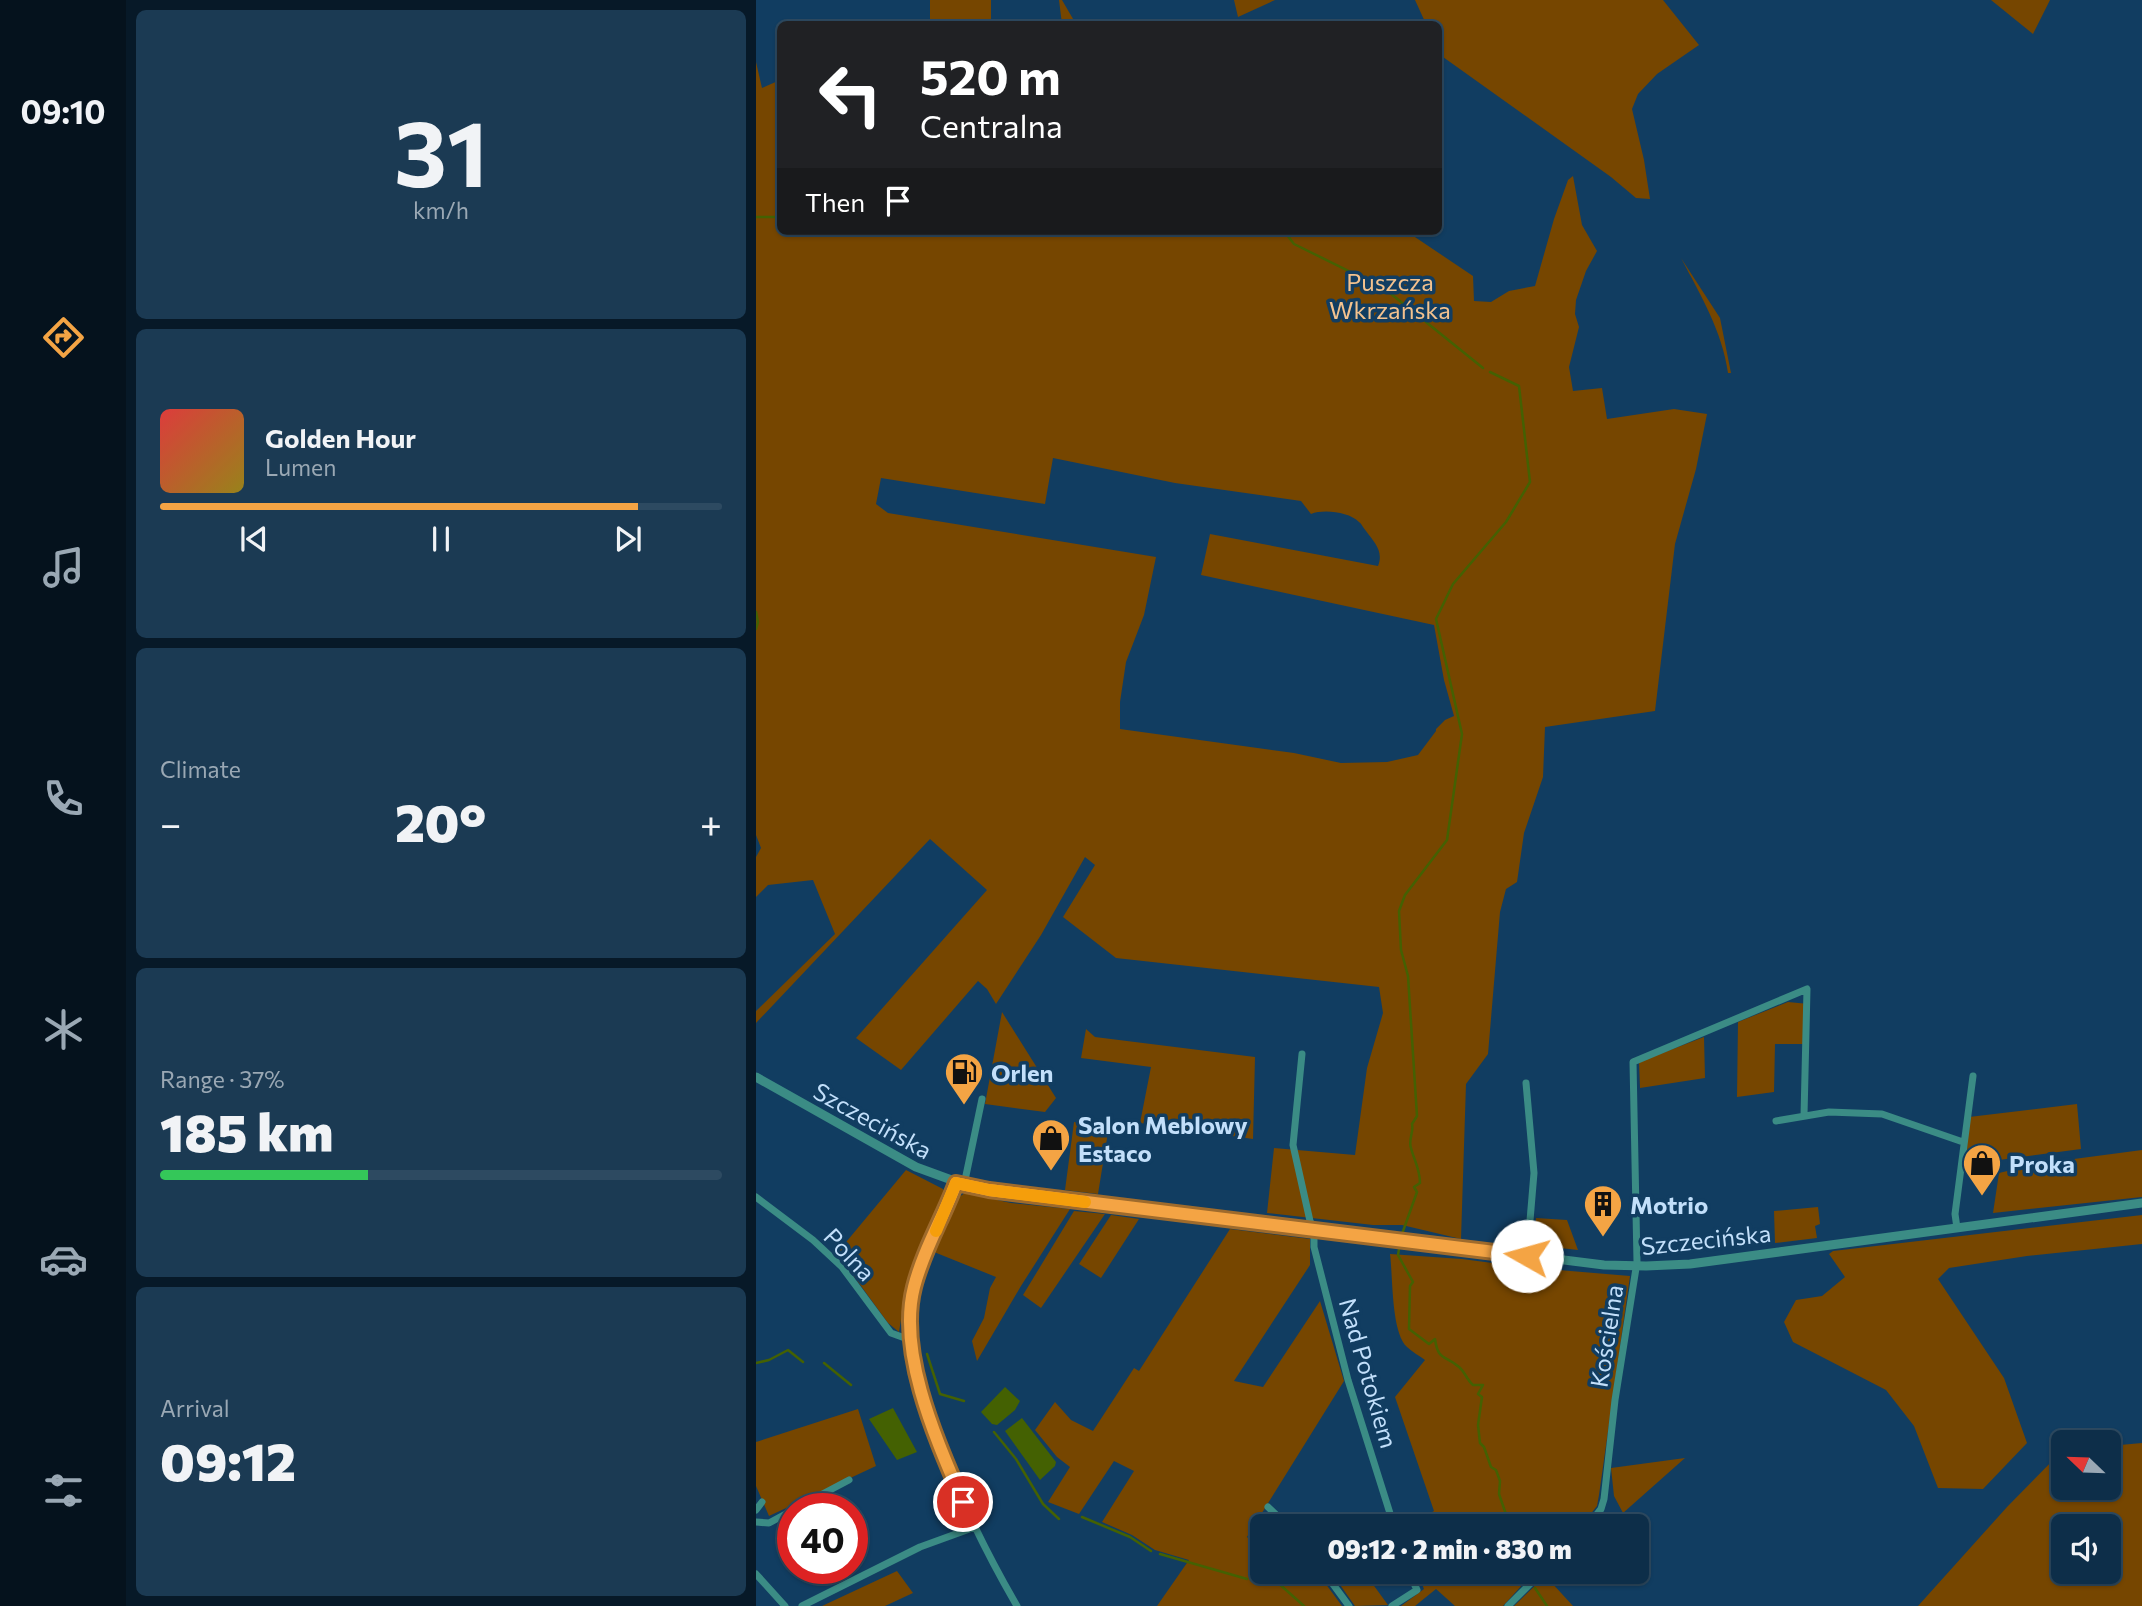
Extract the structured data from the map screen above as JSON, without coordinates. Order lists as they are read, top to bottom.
{
  "streets": {
    "street": [
      "Szczecińska",
      "Polna",
      "Kościelna",
      "Nad Potokiem"
    ]
  },
  "crossings": [
    ["Szczecińska", "Kościelna"],
    ["Szczecińska", "Nad Potokiem"]
  ],
  "parks": ["Puszcza Wkrzańska"],
  "places": {
    "fuel station": ["Orlen"],
    "shop": ["Salon Meblowy Estaco", "Proka"],
    "building": ["Motrio"]
  },
  "north": "top left",
  "page": {
    "tabs": "09:10",
    "tile": [
      ["31", "km/h"],
      "Climate",
      ["Range · 37%", "185 km"],
      ["Arrival", "09:12"]
    ],
    "turn": ["520 m", "Centralna"],
    "then": "Then",
    "song": ["Golden Hour", "Lumen"],
    "heat": ["−", "20°", "+"],
    "limit": "40",
    "trip": "09:12 · 2 min · 830 m"
  }
}
